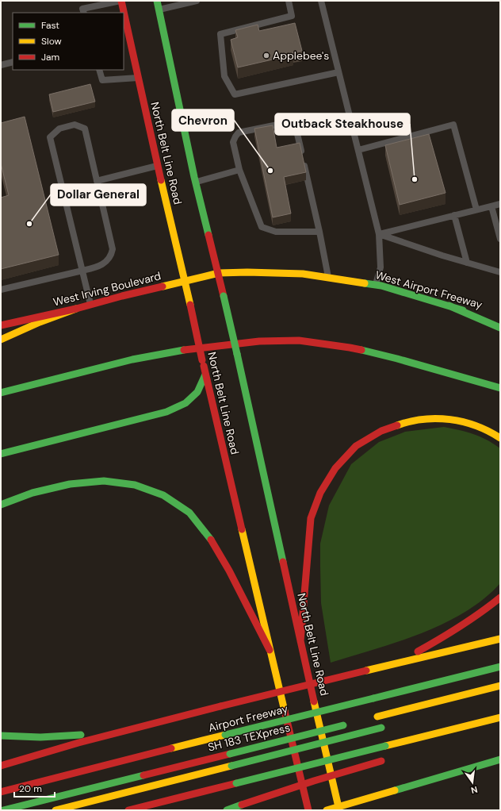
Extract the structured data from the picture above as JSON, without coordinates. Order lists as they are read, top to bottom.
{
  "streets": {
    "main road": [
      "North Belt Line Road",
      "West Irving Boulevard",
      "West Airport Freeway",
      "Airport Freeway",
      "SH 183 TEXpress"
    ]
  },
  "crossings": [
    ["North Belt Line Road", "West Irving Boulevard"],
    ["North Belt Line Road", "West Airport Freeway"],
    ["West Irving Boulevard", "West Airport Freeway"]
  ],
  "places": [
    "Applebee's",
    "Chevron",
    "Outback Steakhouse",
    "Dollar General"
  ],
  "legend": ["Fast", "Slow", "Jam"],
  "scale_bar": "20 m",
  "north": "bottom"
}
